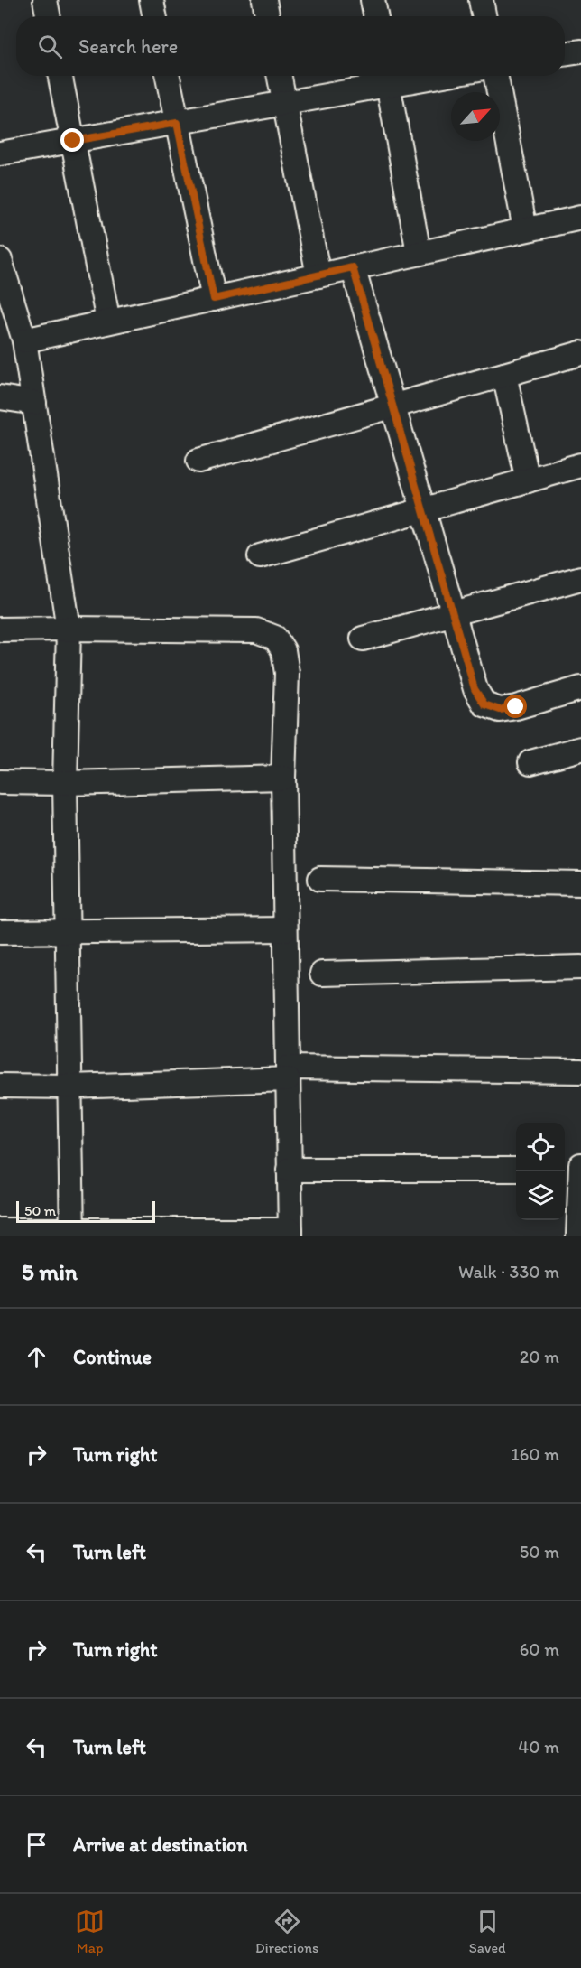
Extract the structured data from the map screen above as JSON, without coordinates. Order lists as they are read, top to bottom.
{
  "scale_bar": "50 m",
  "north": "top right",
  "page": {
    "search": "Search here",
    "scale": "50 m",
    "heading": ["5 min", "Walk · 330 m"],
    "list": [
      ["Continue", "20 m"],
      ["Turn right", "160 m"],
      ["Turn left", "50 m"],
      ["Turn right", "60 m"],
      ["Turn left", "40 m"],
      "Arrive at destination"
    ],
    "nav": ["Map", "Directions", "Saved"]
  }
}
